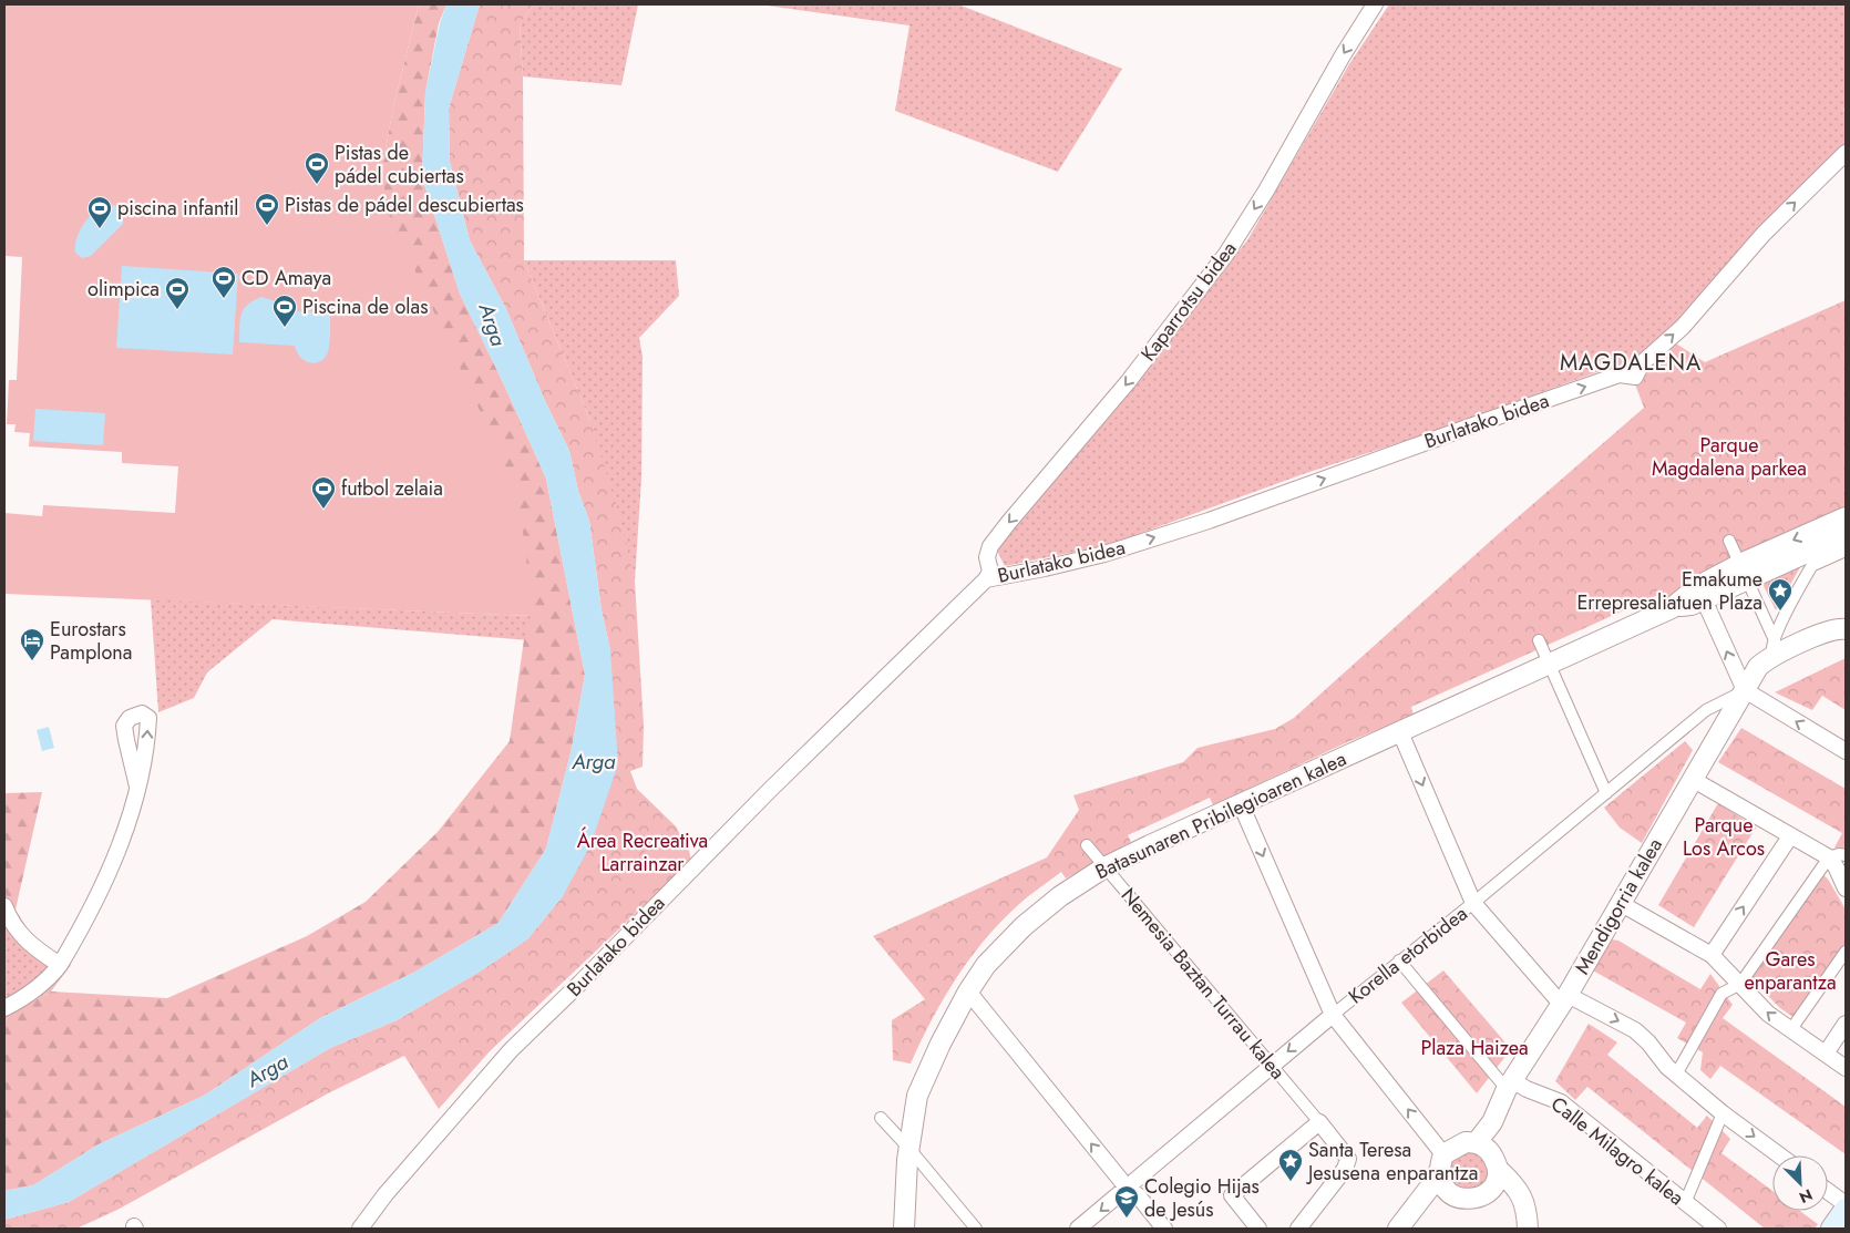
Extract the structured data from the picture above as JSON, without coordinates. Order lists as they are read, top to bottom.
{
  "streets": {
    "street": [
      "Kaparrotsu bidea",
      "Burlatako bidea",
      "Batasunaren Pribilegioaren kalea",
      "Mendigorria kalea",
      "Korella etorbidea",
      "Nemesia Baztan Turrau kalea",
      "Calle Milagro kalea"
    ]
  },
  "crossings": [
    ["Kaparrotsu bidea", "Burlatako bidea"],
    ["Batasunaren Pribilegioaren kalea", "Nemesia Baztan Turrau kalea"],
    ["Mendigorria kalea", "Korella etorbidea"],
    ["Mendigorria kalea", "Calle Milagro kalea"],
    ["Korella etorbidea", "Nemesia Baztan Turrau kalea"]
  ],
  "one_way": ["Kaparrotsu bidea", "Burlatako bidea"],
  "districts": ["MAGDALENA"],
  "water": ["Arga"],
  "parks": [
    "Parque Magdalena parkea",
    "Parque Los Arcos",
    "Área Recreativa Larrainzar",
    "Gares enparantza",
    "Plaza Haizea"
  ],
  "places": {
    "sports": [
      "Pistas de pádel cubiertas",
      "Pistas de pádel descubiertas",
      "piscina infantil",
      "CD Amaya",
      "olimpica",
      "Piscina de olas",
      "futbol zelaia"
    ],
    "place": ["Emakume Errepresaliatuen Plaza", "Santa Teresa Jesusena enparantza"],
    "hotel": ["Eurostars Pamplona"],
    "school or university": ["Colegio Hijas de Jesús"]
  },
  "north": "bottom right"
}
